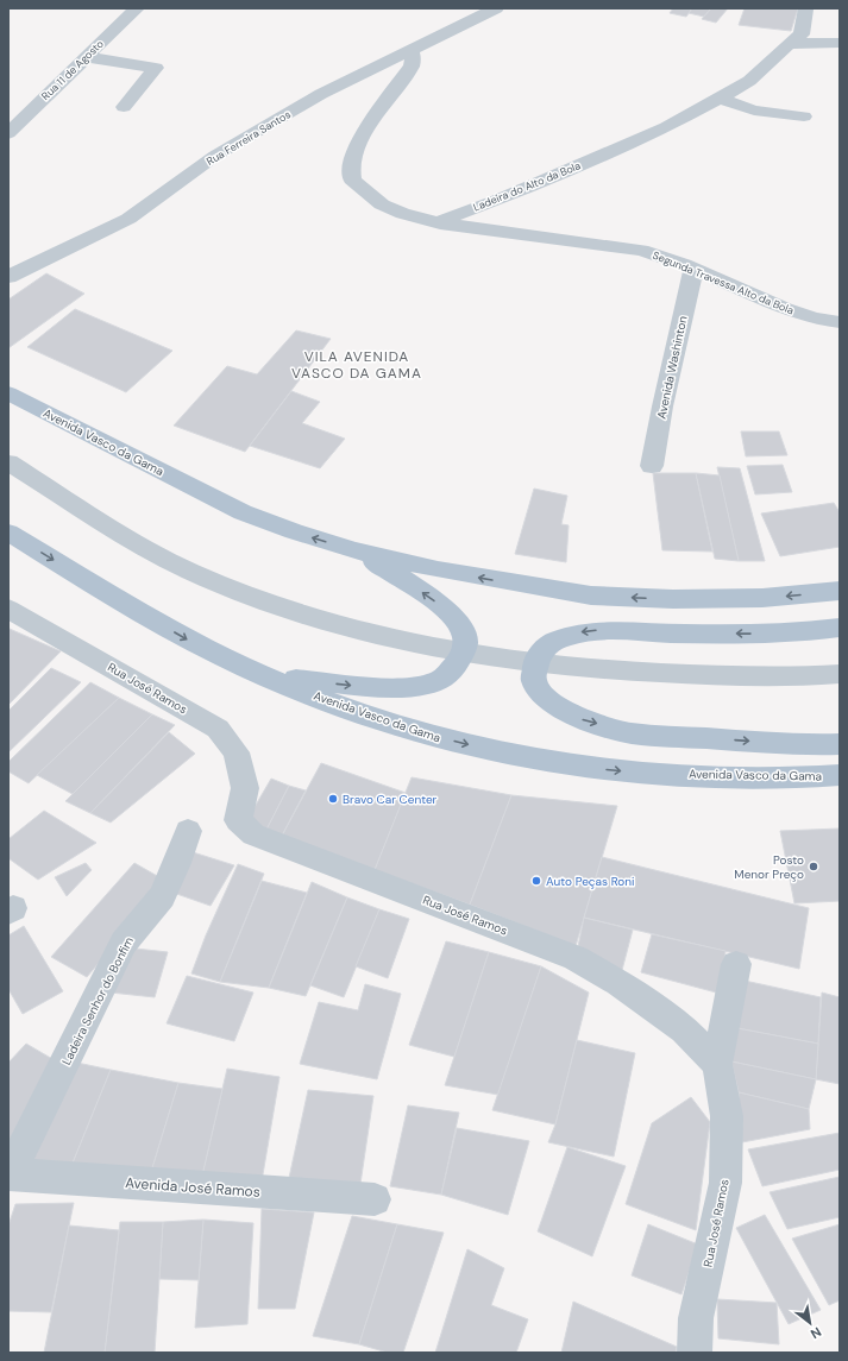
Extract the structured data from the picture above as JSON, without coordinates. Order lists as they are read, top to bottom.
{
  "streets": {
    "main road": ["Avenida Vasco da Gama"],
    "street": [
      "Rua 11 de Agosto",
      "Rua Ferreira Santos",
      "Ladeira do Alto da Bola",
      "Segunda Travessa Alto da Bola",
      "Avenida Washinton",
      "Rua José Ramos",
      "Ladeira Senhor do Bonfim",
      "Avenida José Ramos"
    ]
  },
  "crossings": [
    ["Ladeira do Alto da Bola", "Segunda Travessa Alto da Bola"],
    ["Segunda Travessa Alto da Bola", "Avenida Washinton"],
    ["Ladeira Senhor do Bonfim", "Avenida José Ramos"]
  ],
  "districts": ["VILA AVENIDA VASCO DA GAMA"],
  "places": ["Bravo Car Center", "Posto Menor Preço", "Auto Peças Roni"],
  "north": "bottom right"
}
